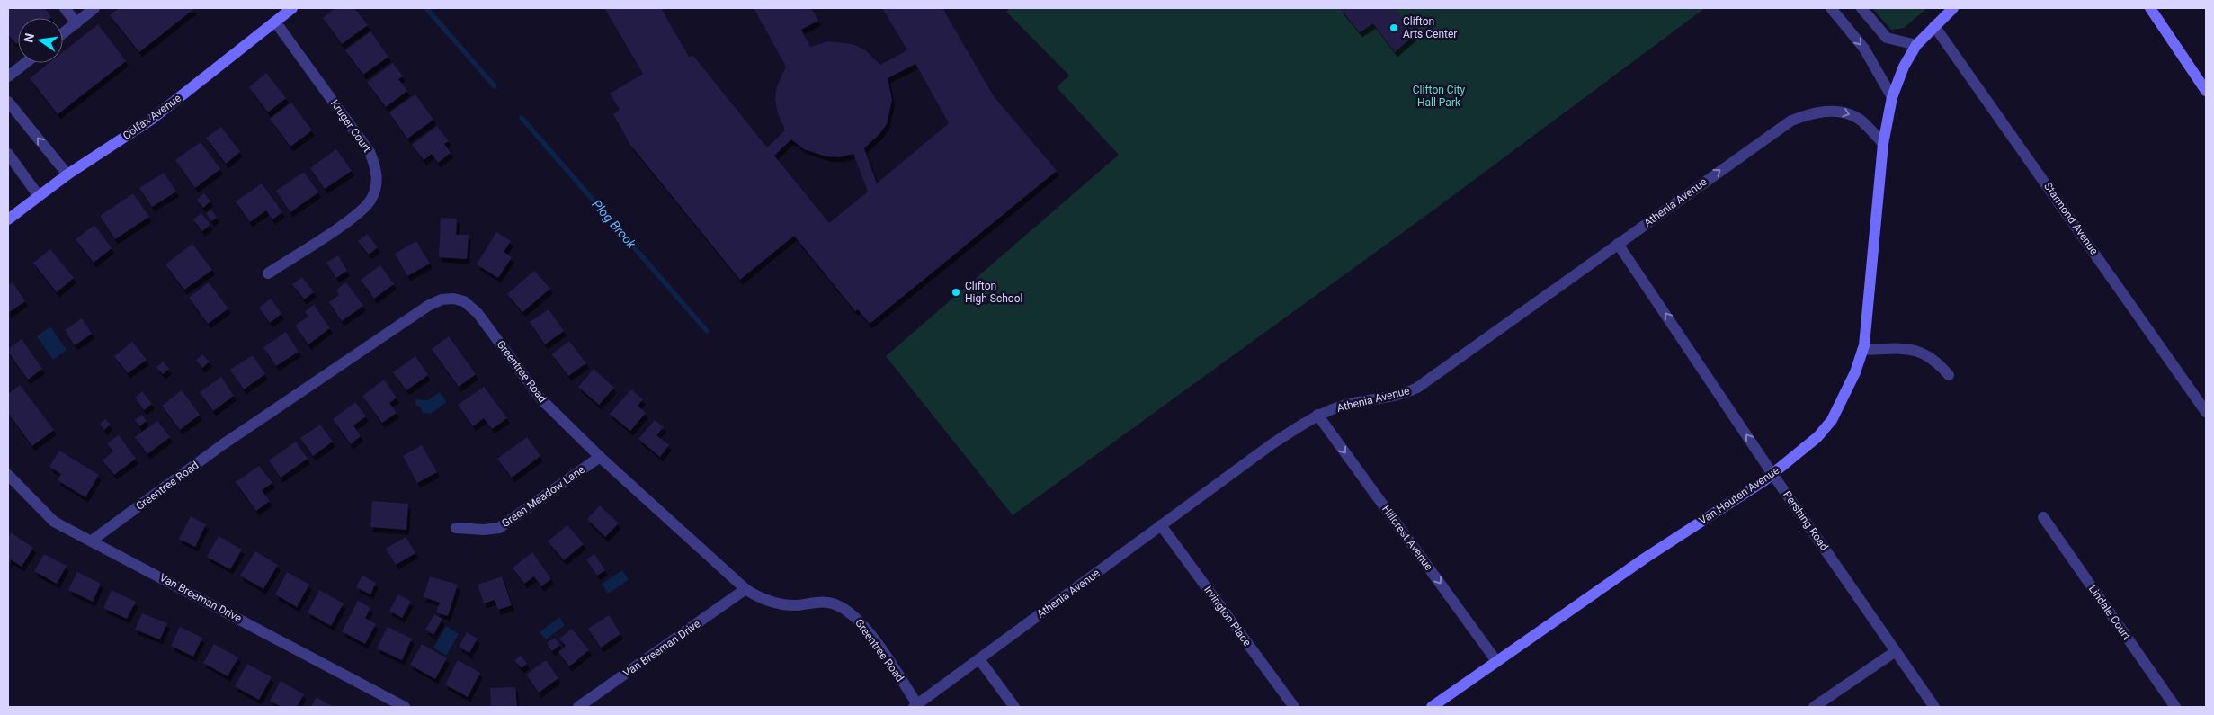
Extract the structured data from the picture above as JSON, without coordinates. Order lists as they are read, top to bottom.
{
  "streets": {
    "main road": ["Colfax Avenue", "Van Houten Avenue"],
    "street": [
      "Kruger Court",
      "Athenia Avenue",
      "Starmond Avenue",
      "Greentree Road",
      "Green Meadow Lane",
      "Pershing Road",
      "Hillcrest Avenue",
      "Van Breeman Drive",
      "Lindale Court",
      "Irvington Place"
    ]
  },
  "crossings": [
    ["Colfax Avenue", "Kruger Court"],
    ["Athenia Avenue", "Greentree Road"],
    ["Athenia Avenue", "Van Houten Avenue"],
    ["Athenia Avenue", "Pershing Road"],
    ["Athenia Avenue", "Hillcrest Avenue"],
    ["Athenia Avenue", "Irvington Place"],
    ["Starmond Avenue", "Van Houten Avenue"],
    ["Greentree Road", "Green Meadow Lane"],
    ["Greentree Road", "Van Breeman Drive"],
    ["Van Houten Avenue", "Pershing Road"],
    ["Van Houten Avenue", "Hillcrest Avenue"]
  ],
  "one_way": ["Pershing Road", "Hillcrest Avenue"],
  "water": ["Plog Brook"],
  "parks": ["Clifton City Hall Park"],
  "places": ["Clifton Arts Center", "Clifton High School"],
  "north": "left"
}
